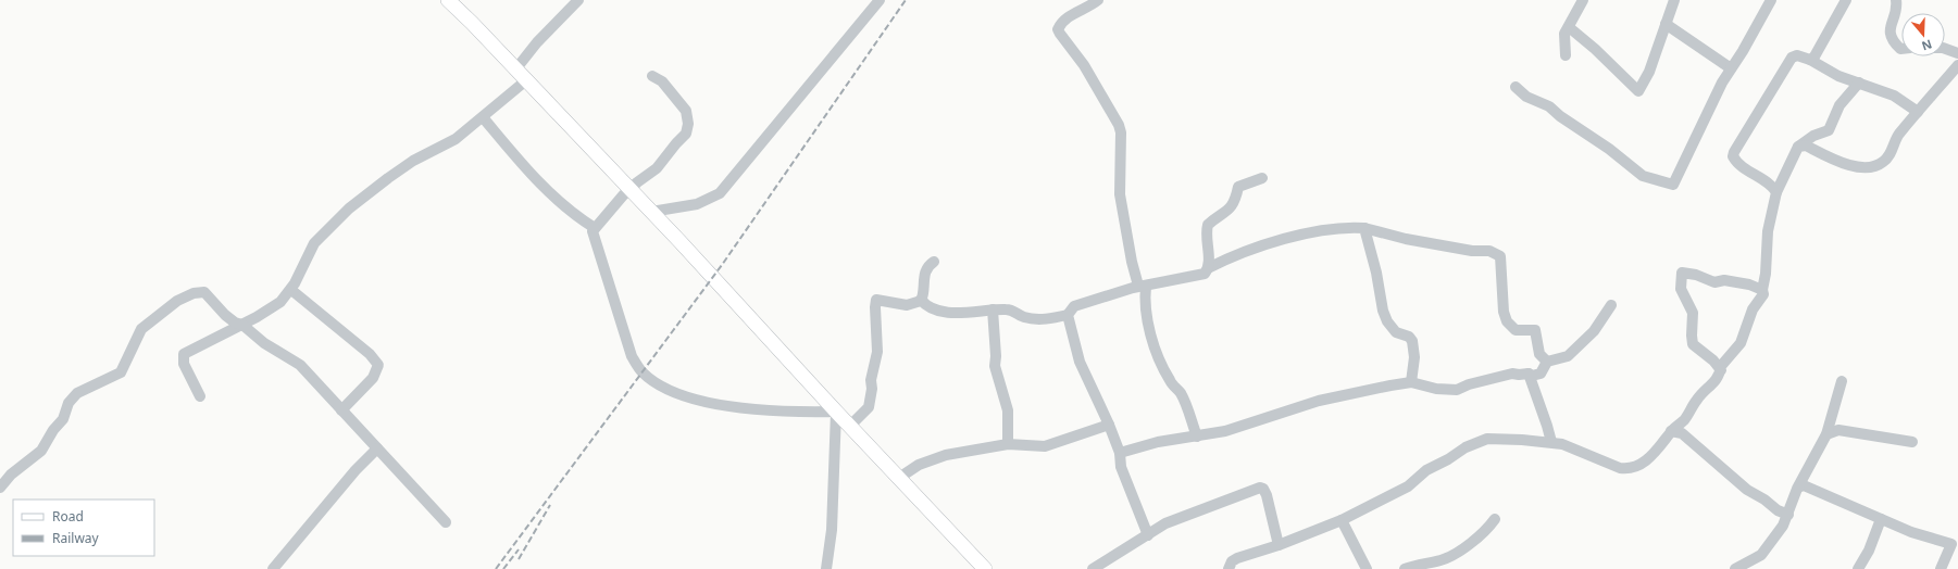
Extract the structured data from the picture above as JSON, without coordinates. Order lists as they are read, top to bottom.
{
  "legend": ["Road", "Railway"],
  "north": "bottom"
}
